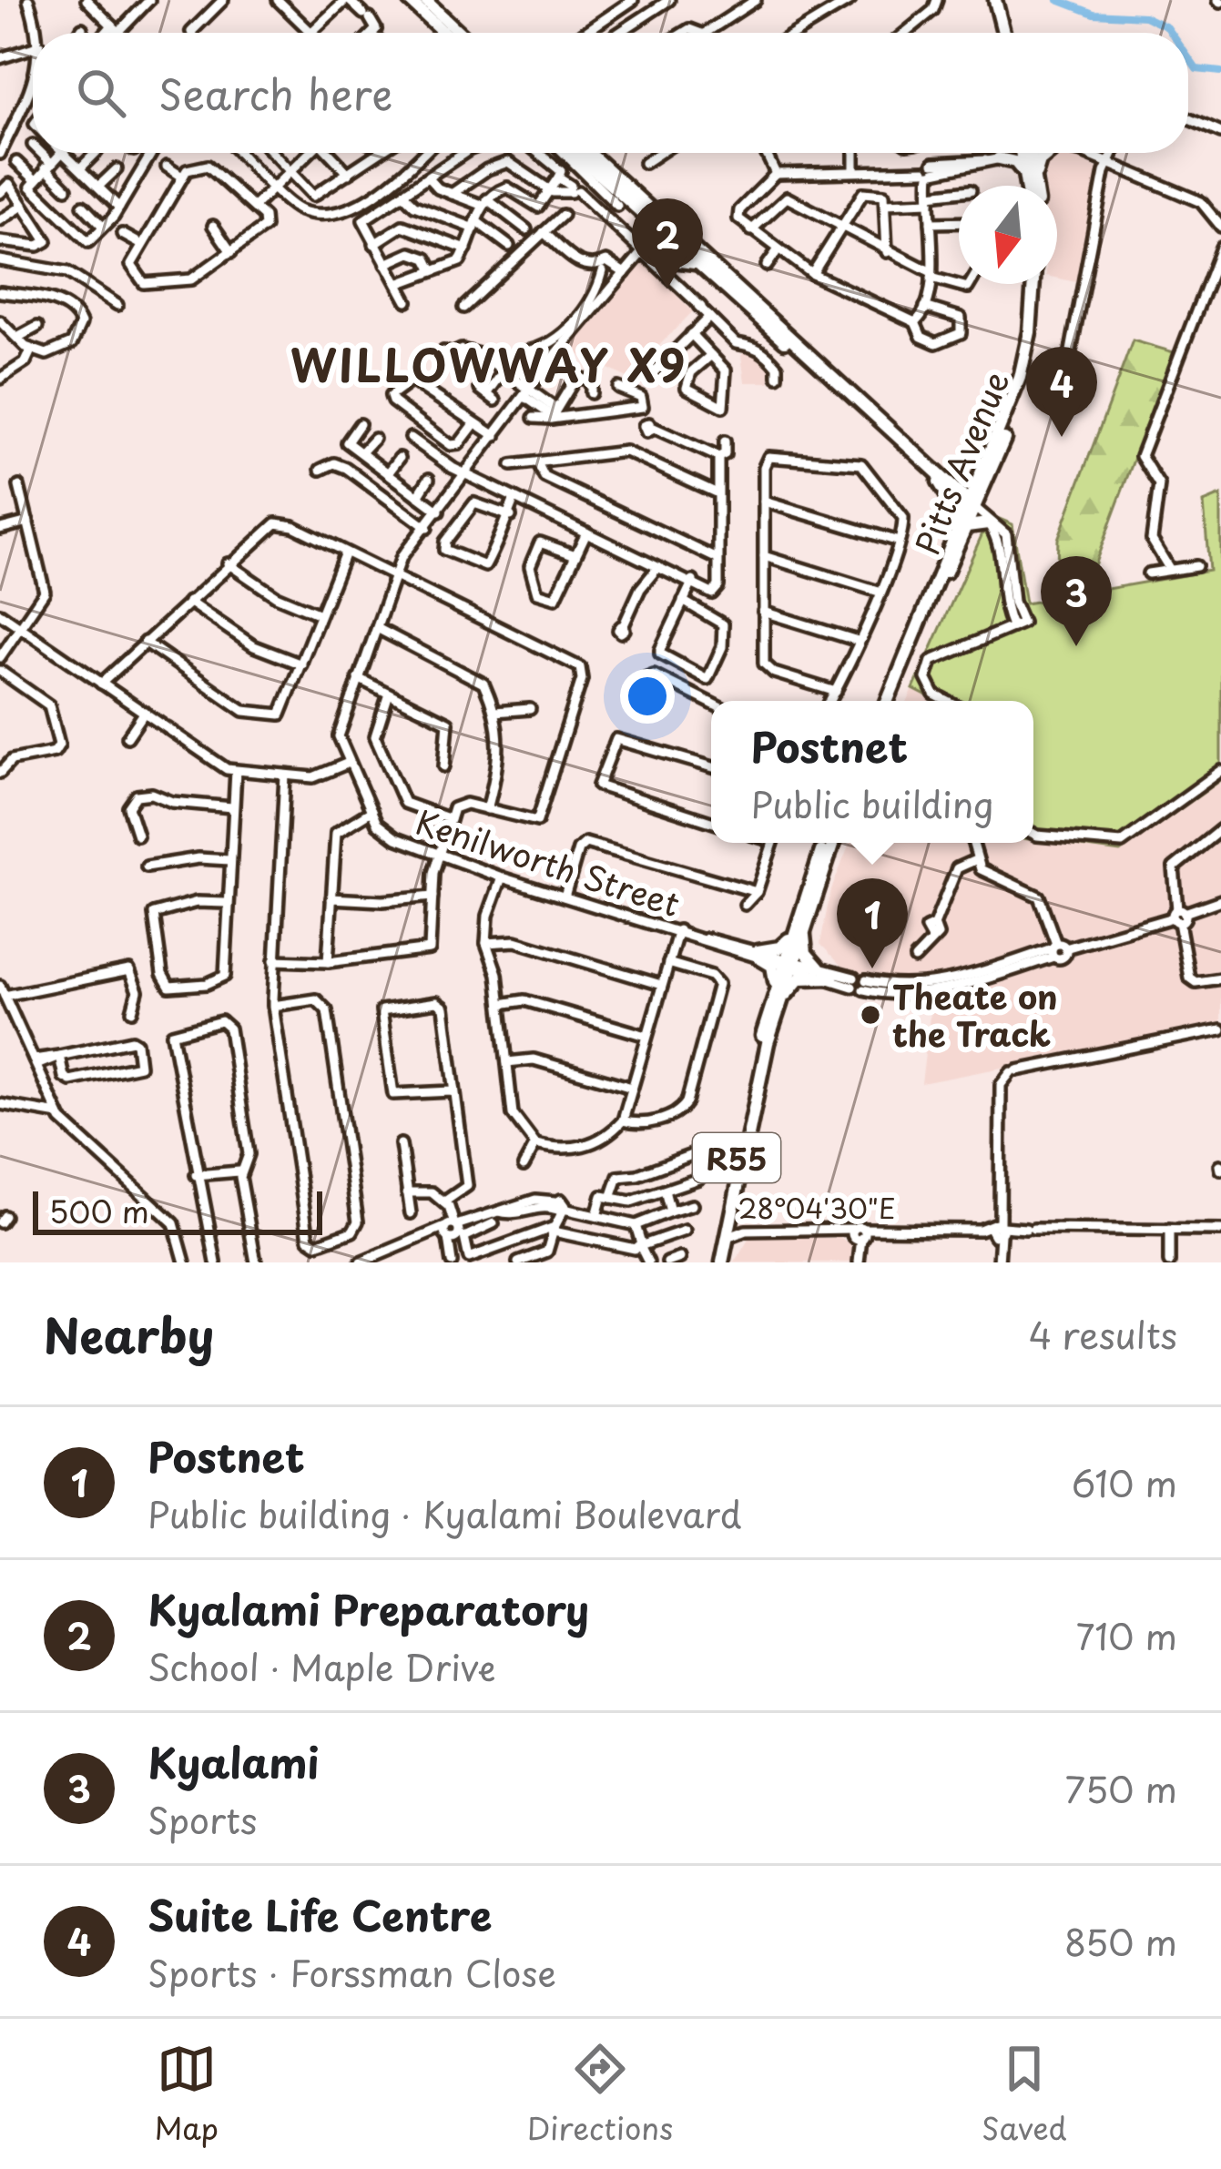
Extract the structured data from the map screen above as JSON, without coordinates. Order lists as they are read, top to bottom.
{
  "streets": {
    "main road": ["Pitts Avenue", "R55"],
    "street": ["Kenilworth Street"]
  },
  "crossings": [
    ["Kenilworth Street", "R55"]
  ],
  "districts": ["WILLOWWAY X9"],
  "places": ["Theate on the Track"],
  "scale_bar": "500 m",
  "north": "bottom",
  "page": {
    "search": "Search here",
    "pins": [
      "2",
      "4",
      "3",
      "1"
    ],
    "popup": ["Postnet", "Public building"],
    "scale": "500 m",
    "heading": ["Nearby", "4 results"],
    "list": [
      {
        "mark": "1",
        "name": "Postnet",
        "note": "Public building · Kyalami Boulevard",
        "value": "610 m"
      },
      {
        "mark": "2",
        "name": "Kyalami Preparatory",
        "note": "School · Maple Drive",
        "value": "710 m"
      },
      {
        "mark": "3",
        "name": "Kyalami",
        "note": "Sports",
        "value": "750 m"
      },
      {
        "mark": "4",
        "name": "Suite Life Centre",
        "note": "Sports · Forssman Close",
        "value": "850 m"
      }
    ],
    "nav": ["Map", "Directions", "Saved"]
  },
  "coordinates": ["28°04'30\"E"]
}
